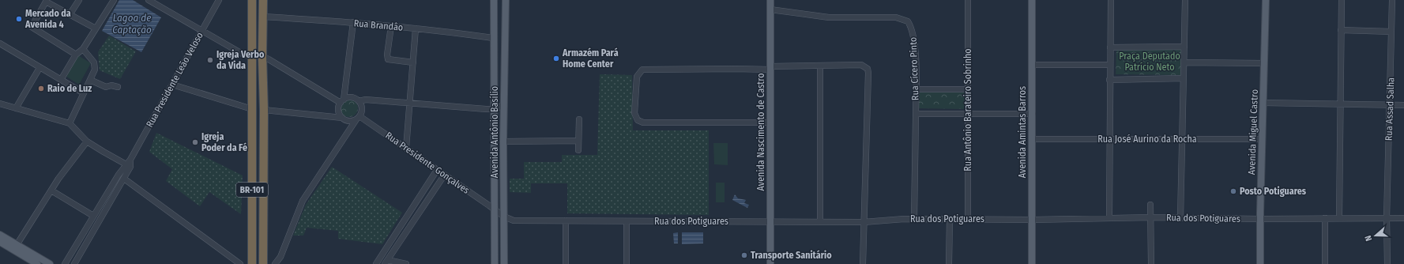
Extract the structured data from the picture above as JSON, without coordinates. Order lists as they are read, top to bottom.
{
  "streets": {
    "highway": ["BR-101"],
    "main road": [
      "Avenida Antônio Basílio",
      "Avenida Nascimento de Castro",
      "Avenida Amintas Barros",
      "Avenida Miguel Castro"
    ],
    "street": [
      "Rua Brandâo",
      "Rua Cícero Pinto",
      "Rua Presidente Leão Veloso",
      "Rua Assad Salha",
      "Rua Antônio Barateiro Sobrinho",
      "Rua José Aurino da Rocha",
      "Rua Presidente Gonçalves",
      "Rua dos Potiguares"
    ]
  },
  "crossings": [
    ["Rua Brandâo", "Avenida Antônio Basílio"],
    ["Rua Brandâo", "BR-101"],
    ["Rua Cícero Pinto", "Avenida Nascimento de Castro"],
    ["Rua Cícero Pinto", "Rua dos Potiguares"],
    ["Rua Assad Salha", "Rua dos Potiguares"],
    ["Rua Antônio Barateiro Sobrinho", "Rua dos Potiguares"],
    ["Avenida Antônio Basílio", "Rua Presidente Gonçalves"],
    ["Avenida Antônio Basílio", "Rua dos Potiguares"],
    ["Avenida Nascimento de Castro", "Rua dos Potiguares"],
    ["Avenida Amintas Barros", "Rua José Aurino da Rocha"],
    ["Avenida Amintas Barros", "Rua dos Potiguares"],
    ["Avenida Miguel Castro", "Rua José Aurino da Rocha"],
    ["Avenida Miguel Castro", "Rua dos Potiguares"],
    ["Rua Presidente Gonçalves", "Rua dos Potiguares"]
  ],
  "water": ["Lagoa de Captação"],
  "parks": ["Praça Deputado Patrício Neto"],
  "places": [
    "Mercado da Avenida 4",
    "Armazém Pará Home Center",
    "Igreja Verbo da Vida",
    "Raio de Luz",
    "Igreja Poder da Fé",
    "Posto Potiguares",
    "Transporte Sanitário"
  ],
  "north": "left"
}
